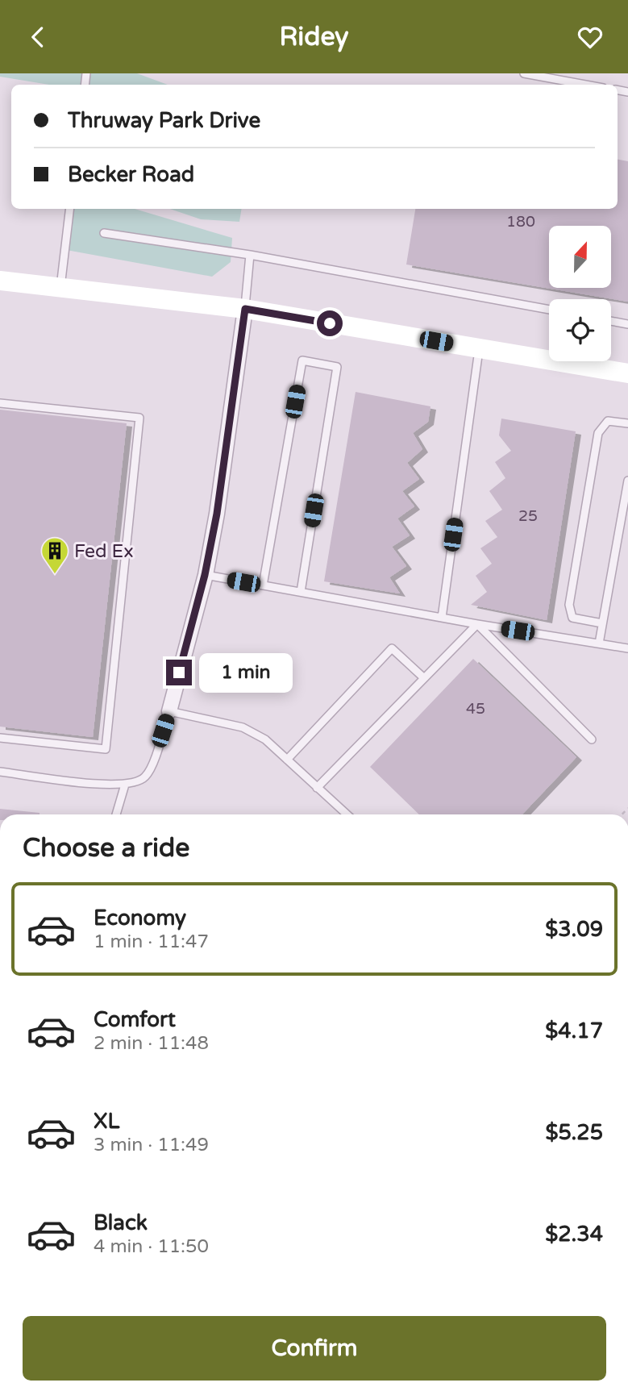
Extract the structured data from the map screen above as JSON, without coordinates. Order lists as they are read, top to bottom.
{
  "places": {
    "building": ["Fed Ex"]
  },
  "house_numbers": ["180", "25", "45"],
  "north": "top",
  "page": {
    "header": "Ridey",
    "banner": ["Thruway Park Drive", "Becker Road"],
    "bubble": "1 min",
    "heading": "Choose a ride",
    "list": [
      {
        "name": "Economy",
        "note": "1 min · 11:47",
        "value": "$3.09"
      },
      {
        "name": "Comfort",
        "note": "2 min · 11:48",
        "value": "$4.17"
      },
      {
        "name": "XL",
        "note": "3 min · 11:49",
        "value": "$5.25"
      },
      {
        "name": "Black",
        "note": "4 min · 11:50",
        "value": "$2.34"
      }
    ],
    "buttons": "Confirm"
  }
}
